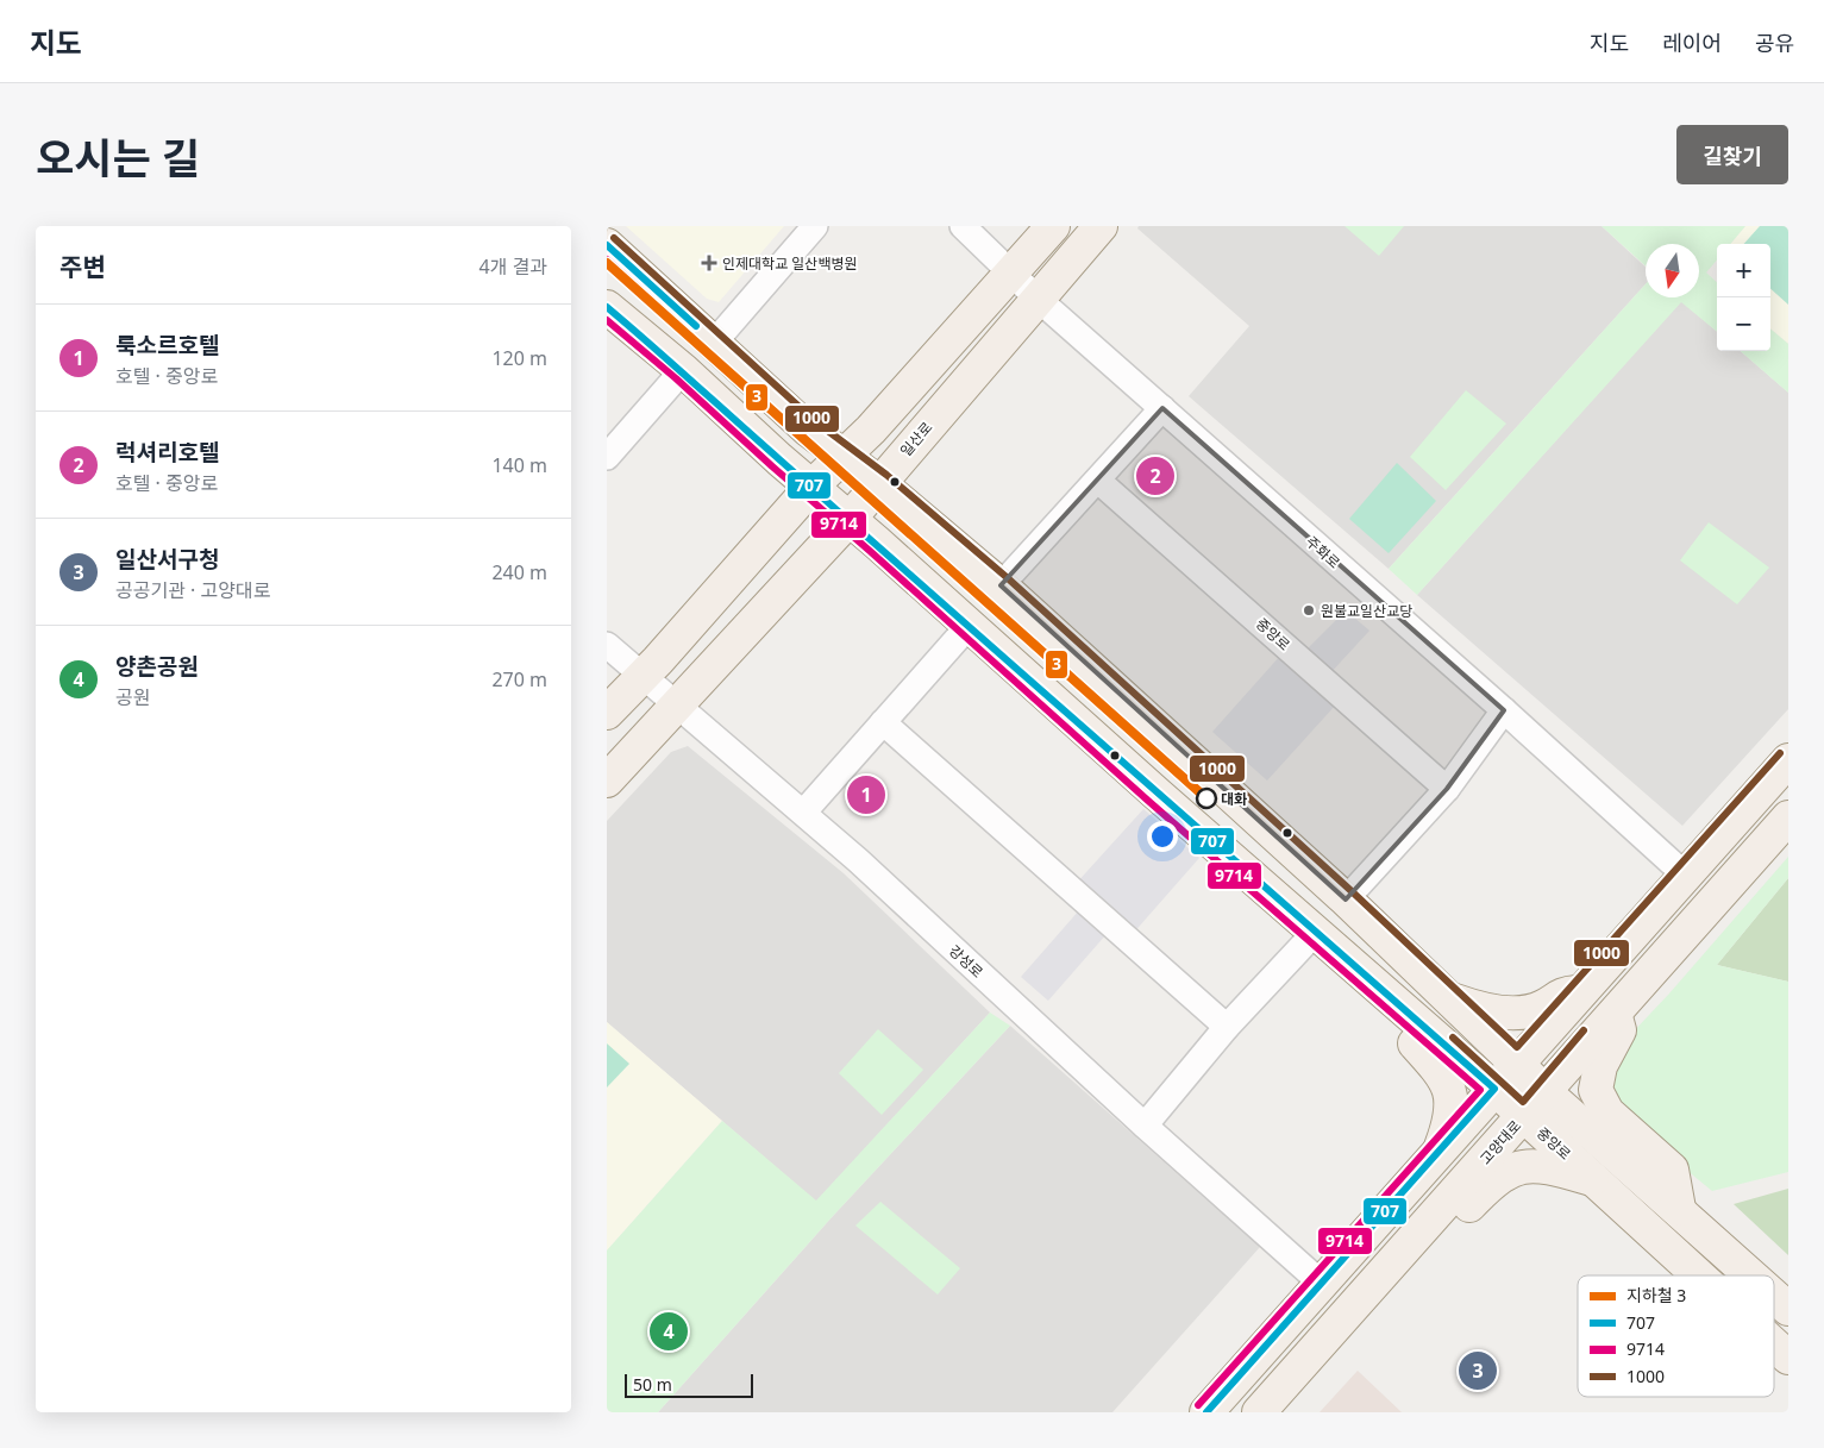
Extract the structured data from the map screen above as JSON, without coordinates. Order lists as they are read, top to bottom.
{
  "streets": {
    "main road": ["일산로", "중앙로", "고양대로"],
    "street": ["주화로", "강성로"]
  },
  "crossings": [
    ["일산로", "주화로"],
    ["일산로", "중앙로"],
    ["일산로", "강성로"],
    ["중앙로", "고양대로"]
  ],
  "places": {
    "health": ["인제대학교 일산백병원"],
    "other": ["원불교일산교당", "대화"]
  },
  "lines": [
    "transit line 1000",
    "transit line 707",
    "transit line 9714",
    "metro line 3"
  ],
  "legend": [
    "지하철 3",
    "707",
    "9714",
    "1000"
  ],
  "scale_bar": "50 m",
  "north": "bottom",
  "page": {
    "header": "지도",
    "nav": ["지도", "레이어", "공유"],
    "title": "오시는 길",
    "buttons": "길찾기",
    "heading": ["주변", "4개 결과"],
    "map_buttons": ["+", "−"],
    "list": [
      {
        "mark": "1",
        "name": "룩소르호텔",
        "note": "호텔 · 중앙로",
        "value": "120 m"
      },
      {
        "mark": "2",
        "name": "럭셔리호텔",
        "note": "호텔 · 중앙로",
        "value": "140 m"
      },
      {
        "mark": "3",
        "name": "일산서구청",
        "note": "공공기관 · 고양대로",
        "value": "240 m"
      },
      {
        "mark": "4",
        "name": "양촌공원",
        "note": "공원",
        "value": "270 m"
      }
    ],
    "pins": [
      "2",
      "1",
      "4",
      "3"
    ],
    "scale": "50 m"
  }
}
